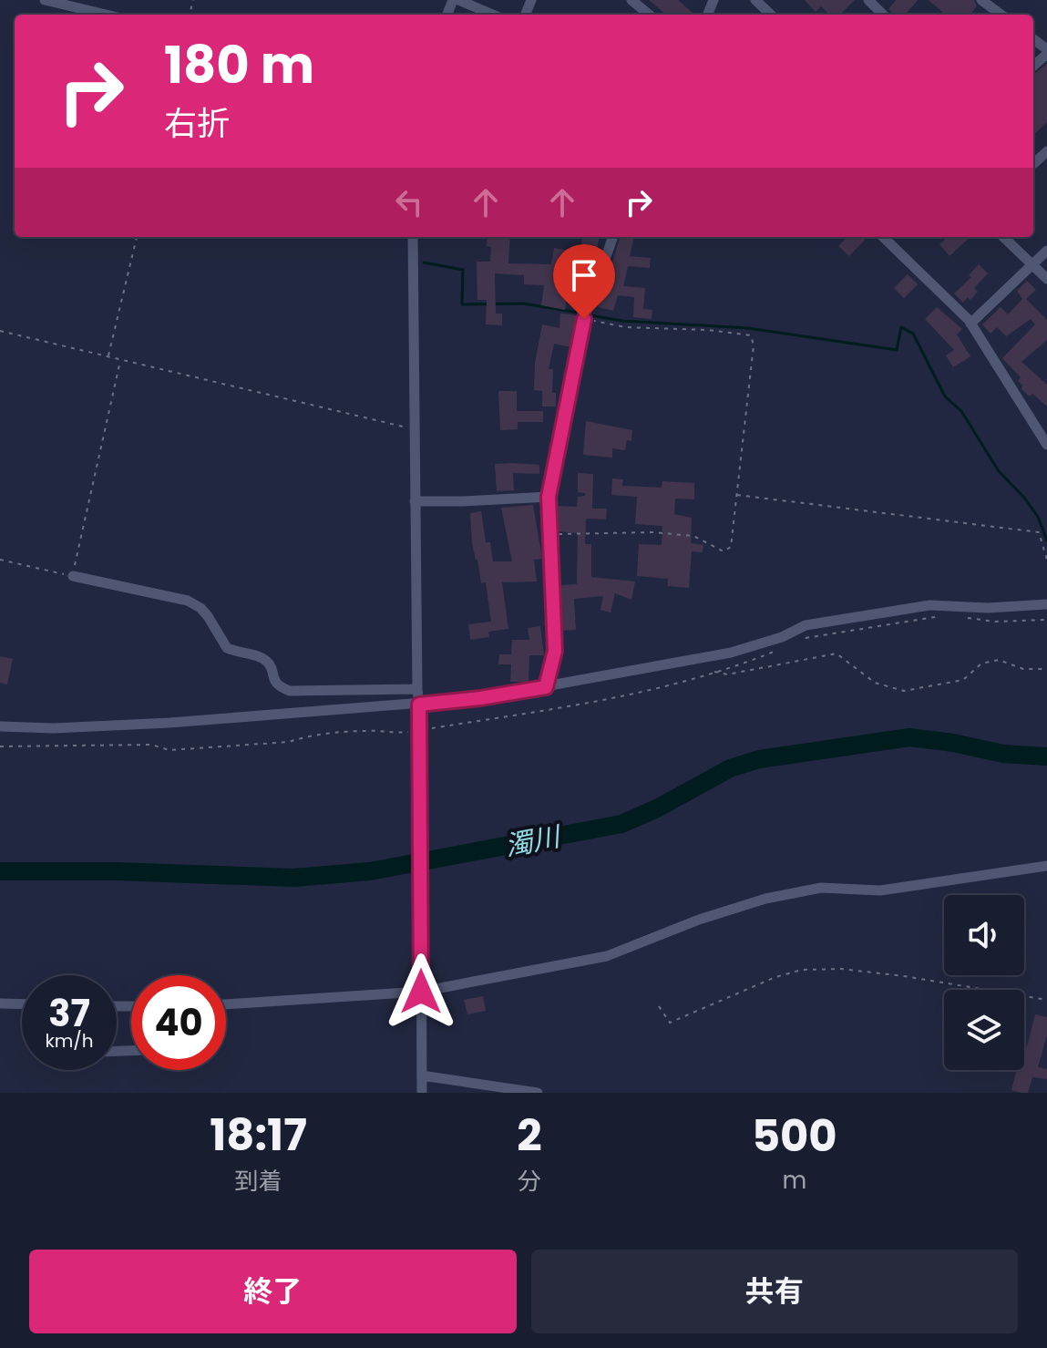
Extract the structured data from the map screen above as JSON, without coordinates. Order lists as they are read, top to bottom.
{
  "water": ["濁川"],
  "page": {
    "turn": ["180 m", "右折"],
    "speed": "37 km/h",
    "limit": "40",
    "eta": [
      "18:17",
      "到着",
      "2",
      "分",
      "500",
      "m"
    ],
    "buttons": ["終了", "共有"]
  }
}
